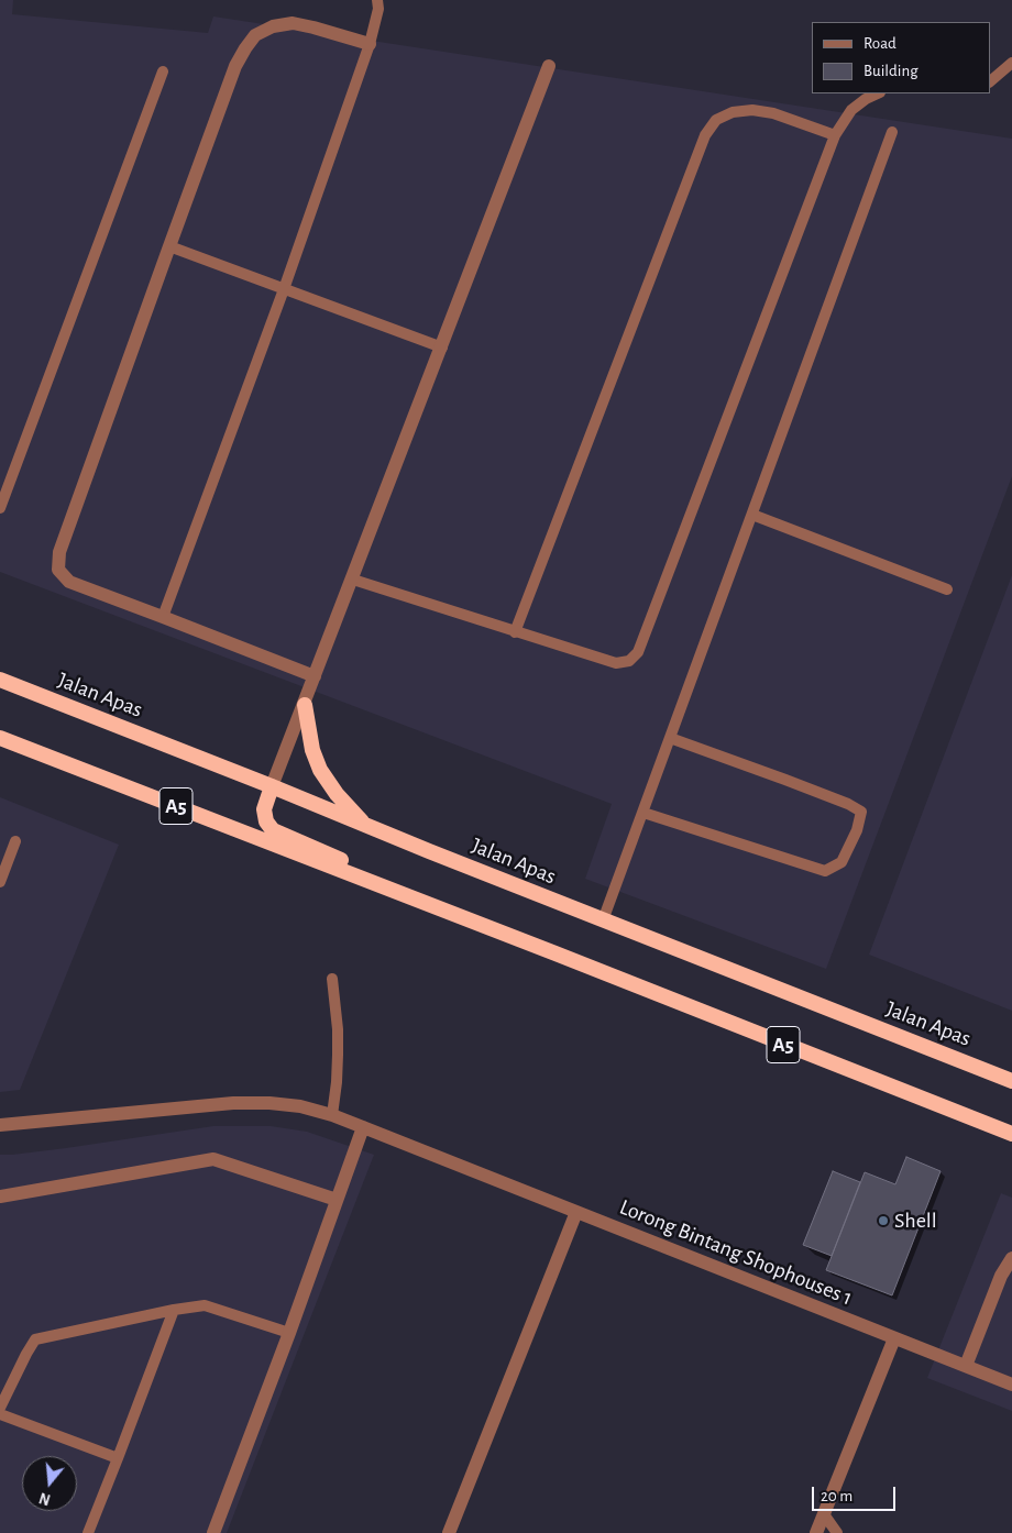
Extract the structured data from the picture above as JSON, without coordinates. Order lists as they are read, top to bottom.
{
  "streets": {
    "highway": ["Jalan Apas", "A5"],
    "street": ["Lorong Bintang Shophouses 1"]
  },
  "places": ["Shell"],
  "legend": ["Road", "Building"],
  "scale_bar": "20 m",
  "north": "bottom"
}
